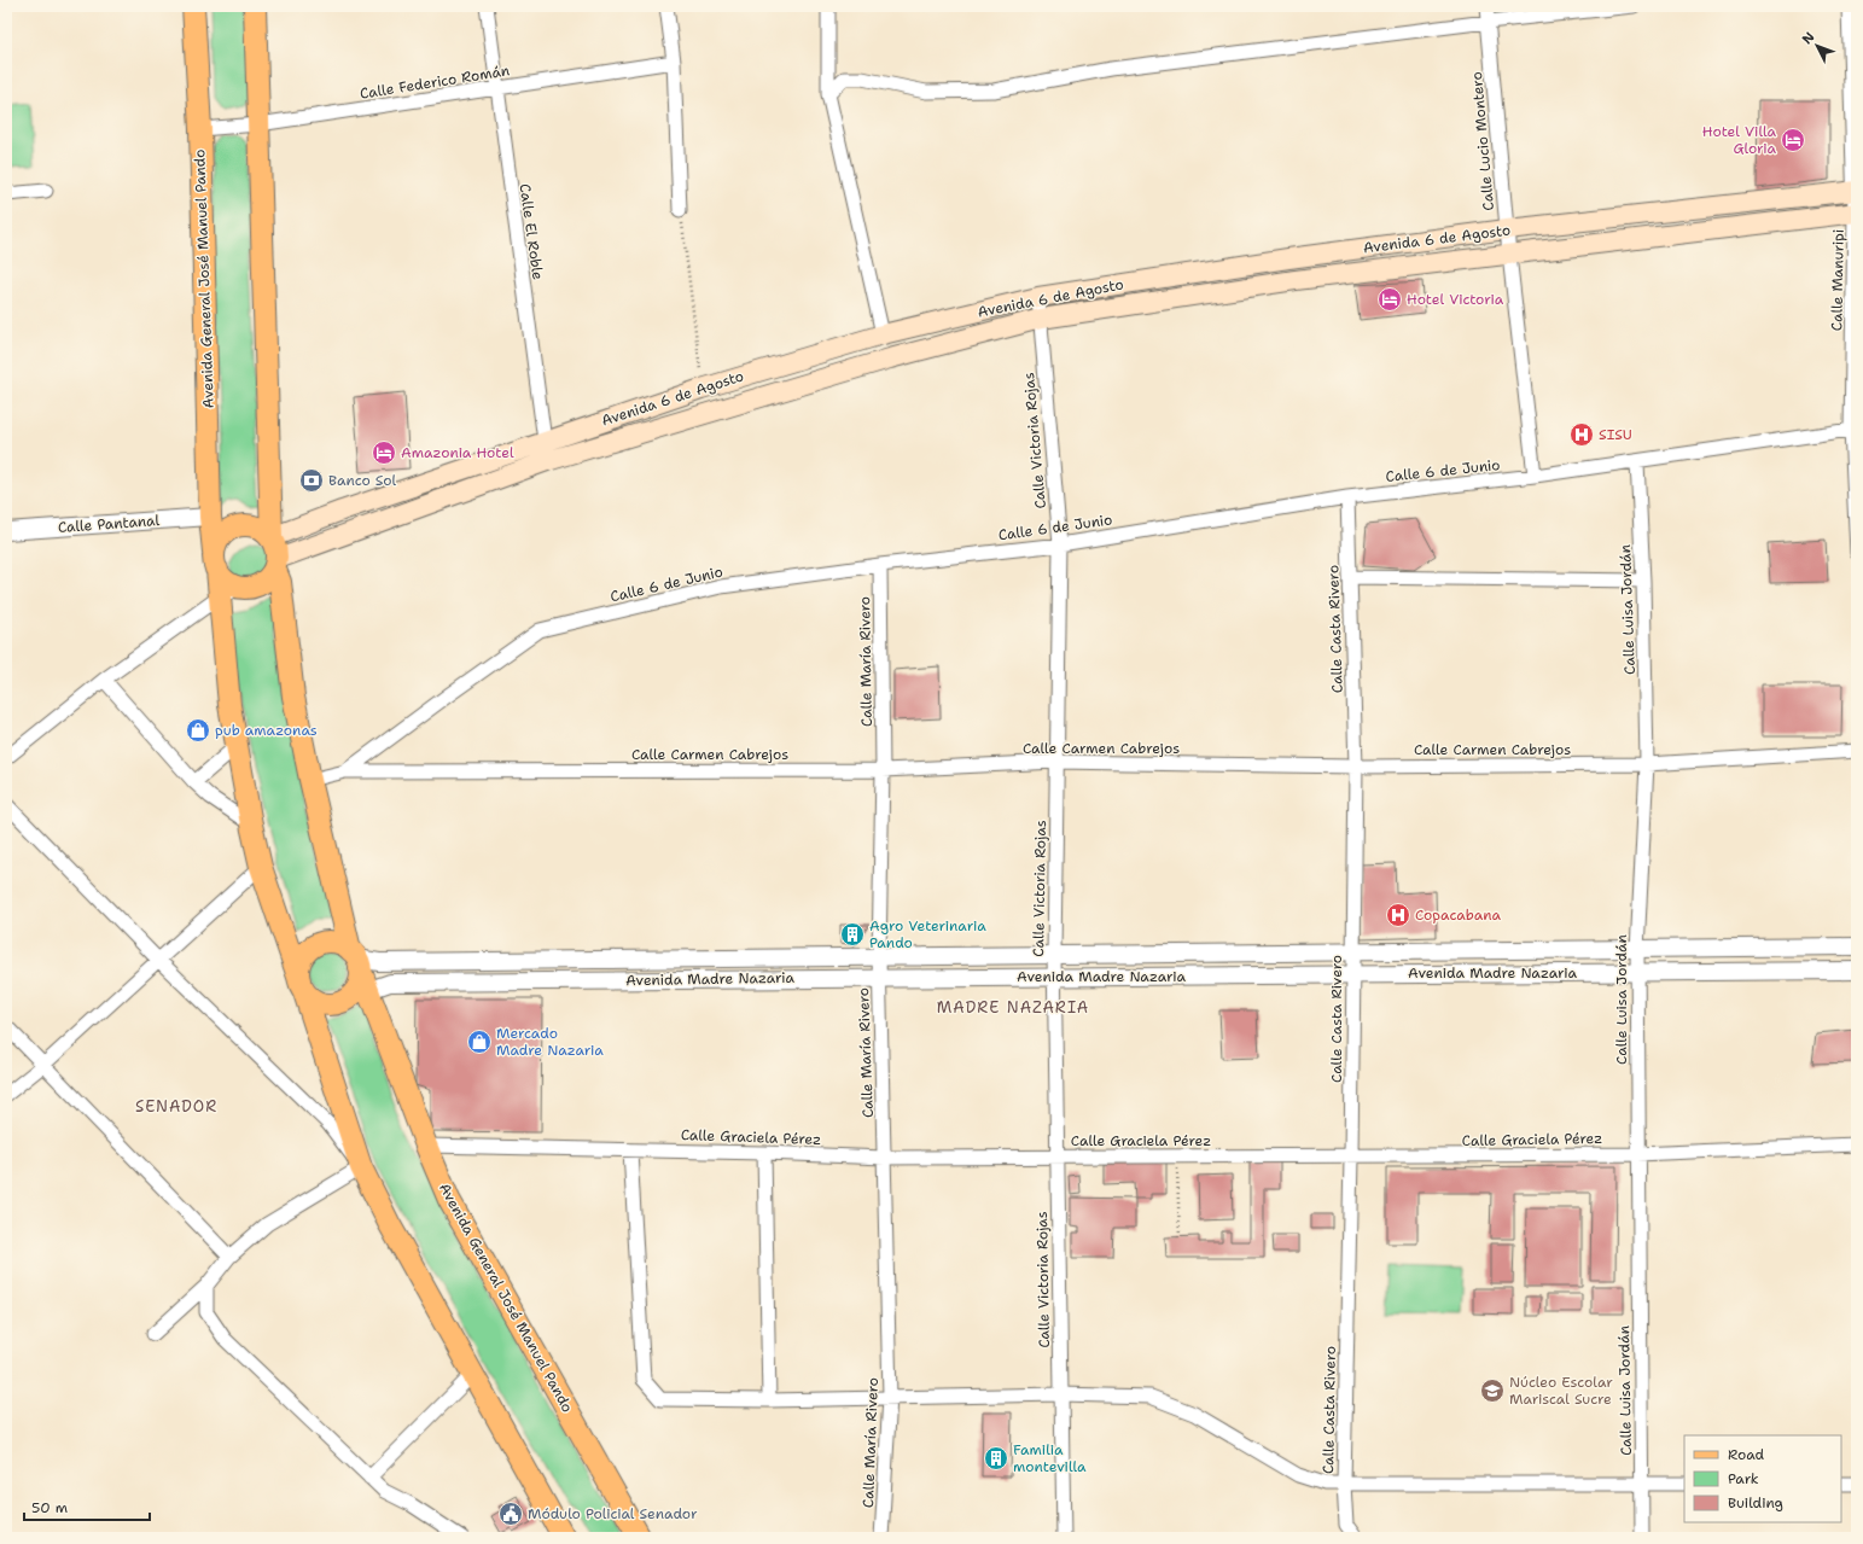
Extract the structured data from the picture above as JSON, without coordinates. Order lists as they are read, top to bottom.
{
  "streets": {
    "main road": ["Avenida 6 de Agosto", "Avenida General José Manuel Pando"],
    "street": [
      "Calle Federico Román",
      "Calle Lucio Montero",
      "Calle El Roble",
      "Calle Manuripi",
      "Calle Victoria Rojas",
      "Calle 6 de Junio",
      "Calle Pantanal",
      "Calle Luisa Jordán",
      "Calle Casta Rivero",
      "Calle María Rivero",
      "Calle Carmen Cabrejos",
      "Avenida Madre Nazaria",
      "Calle Graciela Pérez"
    ]
  },
  "crossings": [
    ["Calle Federico Román", "Calle El Roble"],
    ["Calle Federico Román", "Avenida General José Manuel Pando"],
    ["Calle Lucio Montero", "Avenida 6 de Agosto"],
    ["Calle Lucio Montero", "Calle 6 de Junio"],
    ["Calle El Roble", "Avenida 6 de Agosto"],
    ["Avenida 6 de Agosto", "Avenida General José Manuel Pando"],
    ["Avenida 6 de Agosto", "Calle Manuripi"],
    ["Avenida 6 de Agosto", "Calle Victoria Rojas"],
    ["Avenida General José Manuel Pando", "Calle 6 de Junio"],
    ["Avenida General José Manuel Pando", "Calle Pantanal"],
    ["Avenida General José Manuel Pando", "Avenida Madre Nazaria"],
    ["Avenida General José Manuel Pando", "Calle Graciela Pérez"],
    ["Calle Manuripi", "Calle 6 de Junio"],
    ["Calle Victoria Rojas", "Calle 6 de Junio"],
    ["Calle Victoria Rojas", "Calle Carmen Cabrejos"],
    ["Calle Victoria Rojas", "Avenida Madre Nazaria"],
    ["Calle Victoria Rojas", "Calle Graciela Pérez"],
    ["Calle 6 de Junio", "Calle Luisa Jordán"],
    ["Calle 6 de Junio", "Calle Casta Rivero"],
    ["Calle 6 de Junio", "Calle María Rivero"],
    ["Calle 6 de Junio", "Calle Carmen Cabrejos"],
    ["Calle Luisa Jordán", "Calle Carmen Cabrejos"],
    ["Calle Luisa Jordán", "Avenida Madre Nazaria"],
    ["Calle Luisa Jordán", "Calle Graciela Pérez"],
    ["Calle Casta Rivero", "Calle Carmen Cabrejos"],
    ["Calle Casta Rivero", "Avenida Madre Nazaria"],
    ["Calle Casta Rivero", "Calle Graciela Pérez"],
    ["Calle María Rivero", "Calle Carmen Cabrejos"],
    ["Calle María Rivero", "Avenida Madre Nazaria"],
    ["Calle María Rivero", "Calle Graciela Pérez"]
  ],
  "districts": ["MADRE NAZARIA", "SENADOR"],
  "places": {
    "hotel": ["Hotel Villa Gloria", "Hotel Victoria", "Amazonia Hotel"],
    "hospital": ["SISU", "Copacabana"],
    "bank": ["Banco Sol"],
    "shop": ["pub amazonas", "Mercado Madre Nazaria"],
    "building": ["Agro Veterinaria Pando", "Familia montevilla"],
    "school or university": ["Núcleo Escolar Mariscal Sucre"],
    "public building": ["Módulo Policial Senador"]
  },
  "legend": ["Road", "Park", "Building"],
  "scale_bar": "50 m",
  "north": "top left"
}
